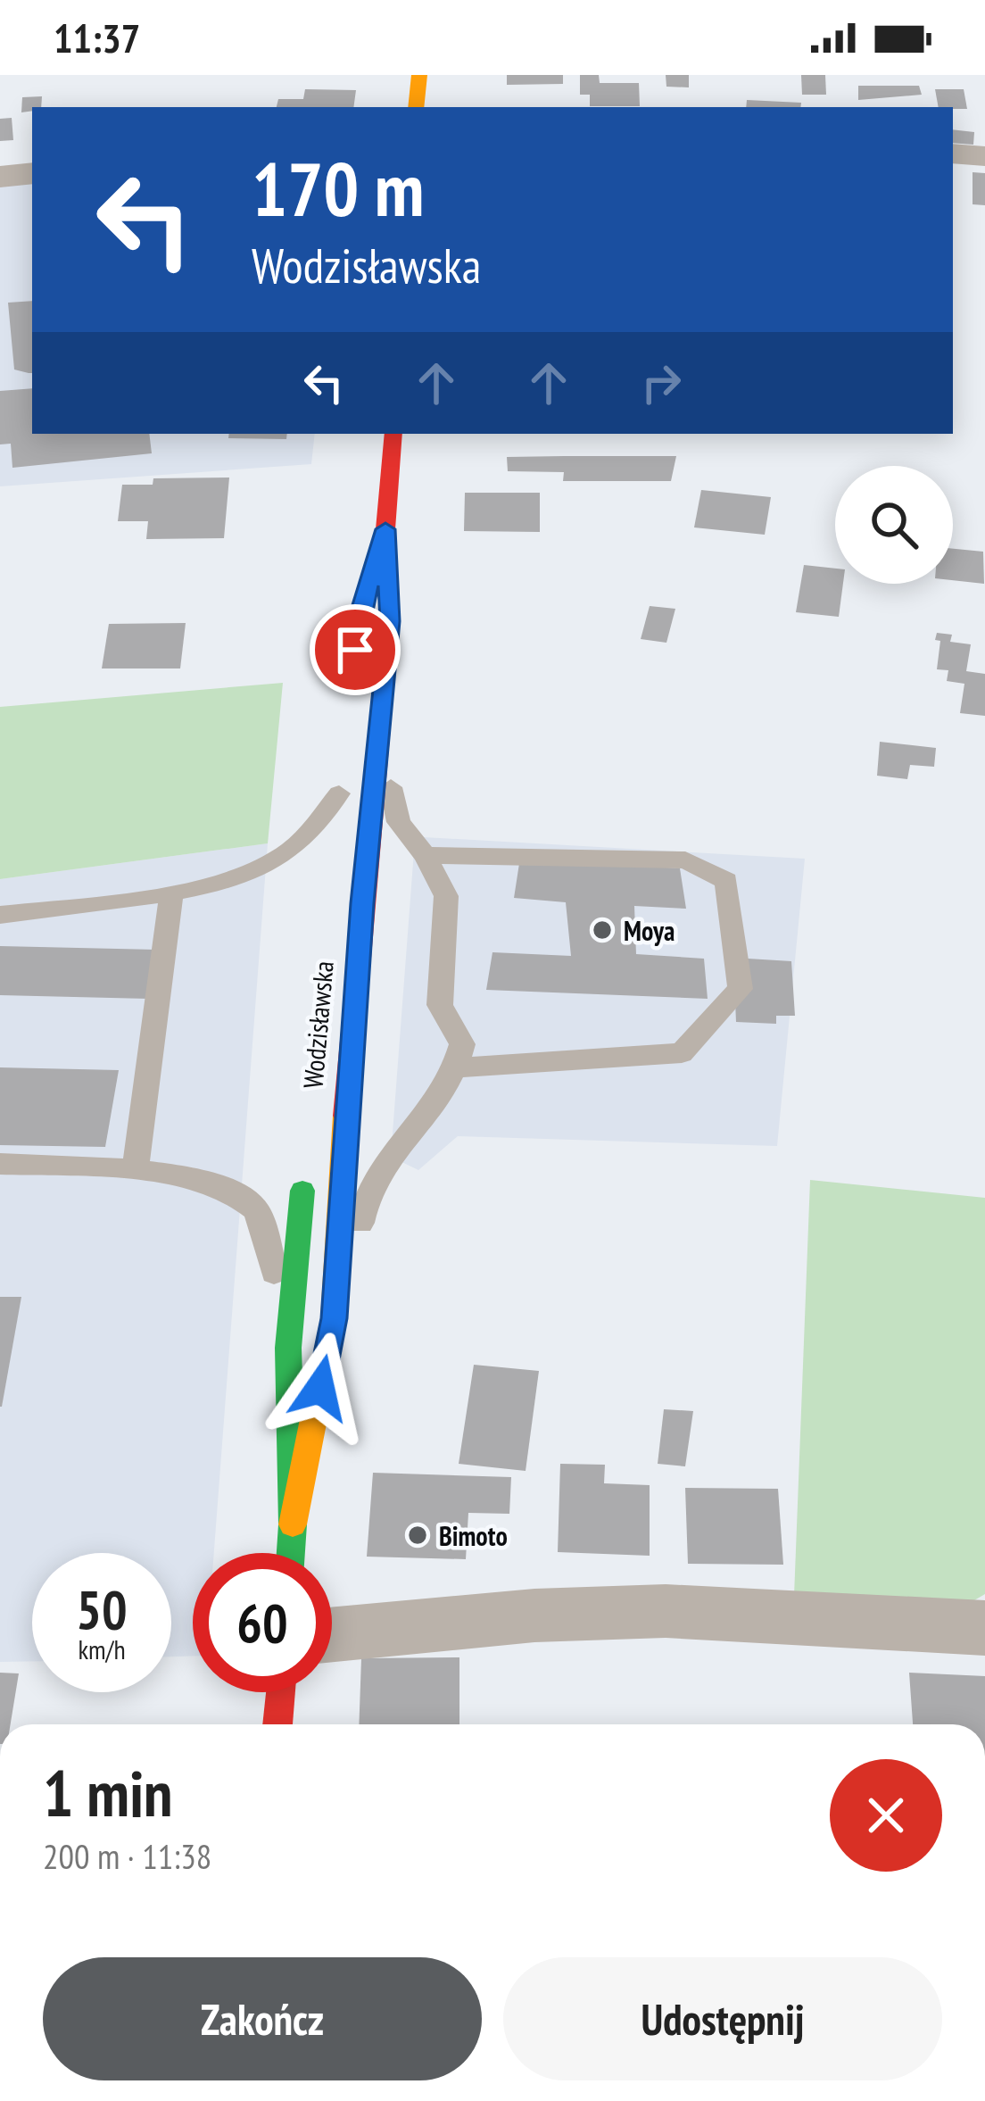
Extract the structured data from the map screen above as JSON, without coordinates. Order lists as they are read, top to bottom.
{
  "streets": {
    "main road": ["Wodzisławska"]
  },
  "places": ["Moya", "Bimoto"],
  "page": {
    "status": "11:37",
    "turn": ["170 m", "Wodzisławska"],
    "speed": "50 km/h",
    "limit": "60",
    "heading": ["1 min", "200 m · 11:38"],
    "buttons": ["Zakończ", "Udostępnij"]
  }
}
